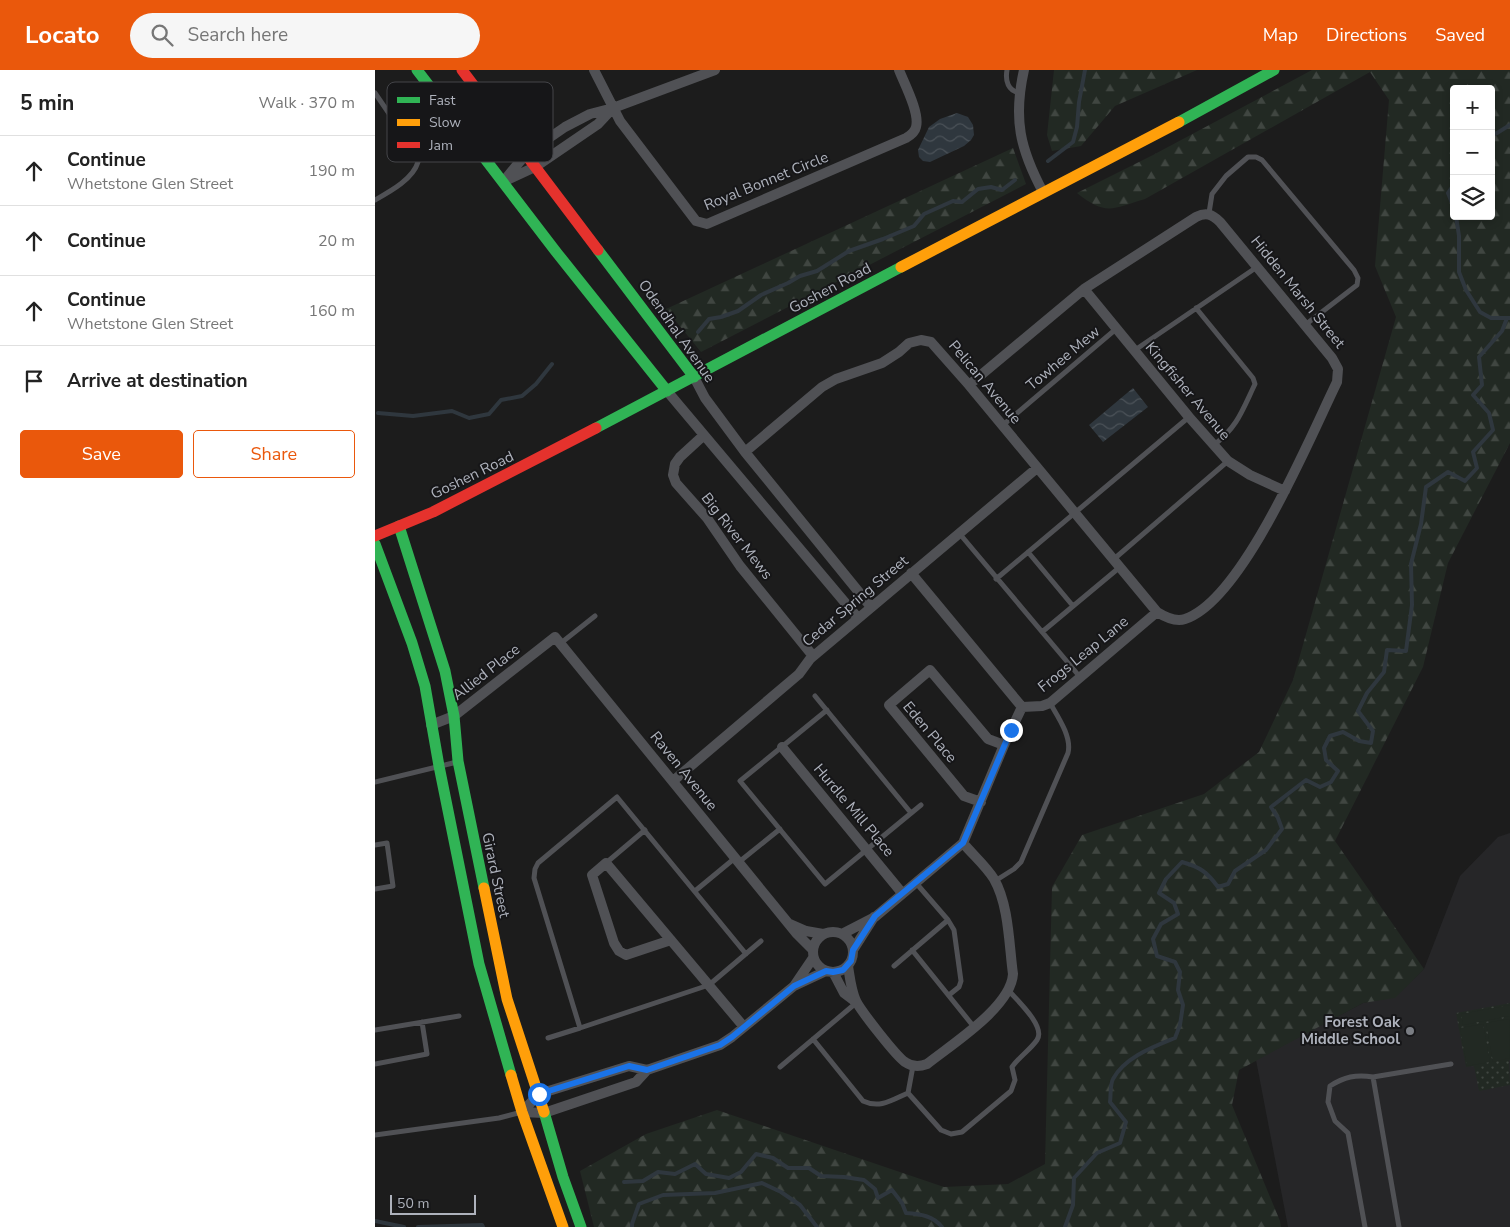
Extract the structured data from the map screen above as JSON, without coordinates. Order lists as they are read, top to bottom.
{
  "streets": {
    "street": [
      "Royal Bonnet Circle",
      "Goshen Road",
      "Hidden Marsh Street",
      "Odendhal Avenue",
      "Pelican Avenue",
      "Kingfisher Avenue",
      "Big River Mews",
      "Cedar Spring Street",
      "Frogs Leap Lane",
      "Allied Place",
      "Eden Place",
      "Raven Avenue",
      "Hurdle Mill Place",
      "Girard Street"
    ],
    "lane": ["Towhee Mew"]
  },
  "crossings": [
    ["Goshen Road", "Odendhal Avenue"],
    ["Goshen Road", "Girard Street"],
    ["Hidden Marsh Street", "Pelican Avenue"],
    ["Hidden Marsh Street", "Kingfisher Avenue"],
    ["Hidden Marsh Street", "Frogs Leap Lane"],
    ["Odendhal Avenue", "Pelican Avenue"],
    ["Odendhal Avenue", "Cedar Spring Street"],
    ["Towhee Mew", "Pelican Avenue"],
    ["Towhee Mew", "Kingfisher Avenue"],
    ["Pelican Avenue", "Cedar Spring Street"],
    ["Pelican Avenue", "Frogs Leap Lane"],
    ["Big River Mews", "Cedar Spring Street"],
    ["Cedar Spring Street", "Raven Avenue"],
    ["Allied Place", "Raven Avenue"],
    ["Allied Place", "Girard Street"]
  ],
  "places": ["Forest Oak Middle School"],
  "legend": ["Fast", "Slow", "Jam"],
  "scale_bar": "50 m",
  "page": {
    "header": "Locato",
    "search": "Search here",
    "nav": ["Map", "Directions", "Saved"],
    "heading": ["5 min", "Walk · 370 m"],
    "map_buttons": ["+", "−"],
    "list": [
      ["Continue", "Whetstone Glen Street", "190 m"],
      ["Continue", "20 m"],
      ["Continue", "Whetstone Glen Street", "160 m"],
      "Arrive at destination"
    ],
    "buttons": ["Save", "Share"],
    "scale": "50 m"
  }
}
